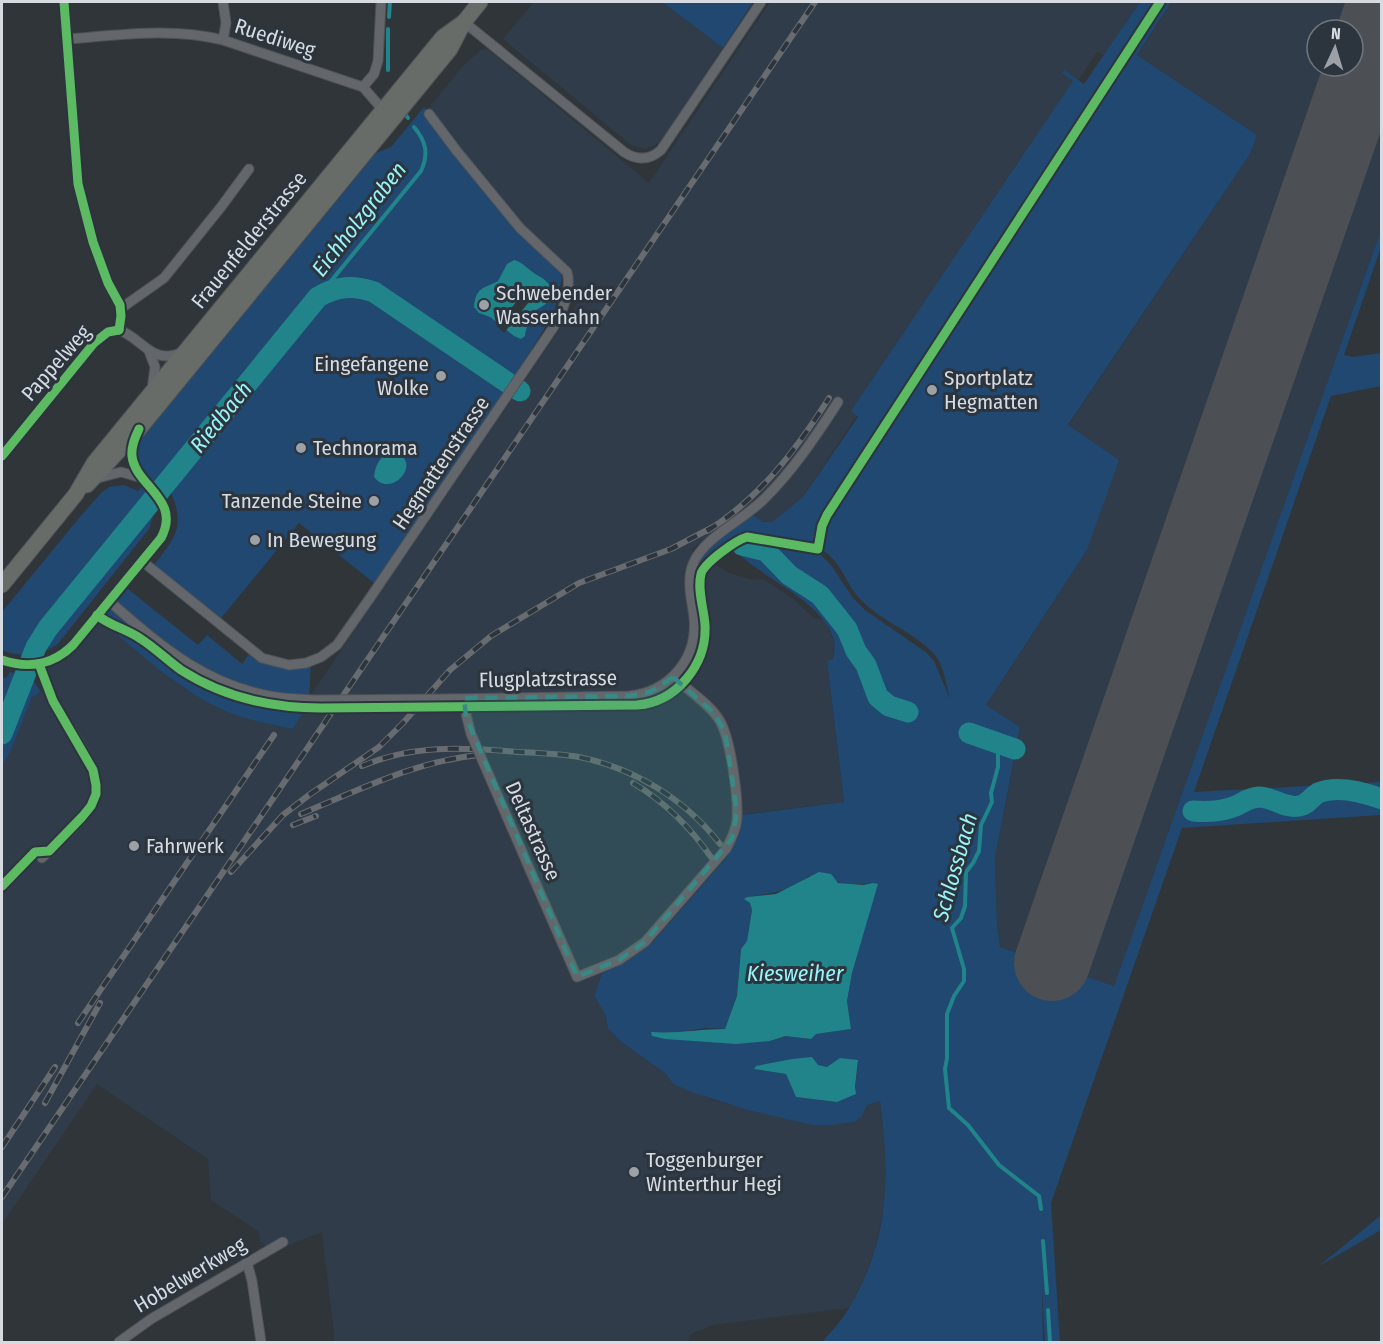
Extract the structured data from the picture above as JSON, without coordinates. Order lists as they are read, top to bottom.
{
  "streets": {
    "main road": ["Frauenfelderstrasse"],
    "street": [
      "Ruediweg",
      "Pappelweg",
      "Hegmattenstrasse",
      "Flugplatzstrasse",
      "Deltastrasse",
      "Hobelwerkweg"
    ]
  },
  "crossings": [
    ["Flugplatzstrasse", "Deltastrasse"]
  ],
  "water": [
    "Eichholzgraben",
    "Riedbach",
    "Schlossbach",
    "Kiesweiher"
  ],
  "places": [
    "Schwebender Wasserhahn",
    "Eingefangene Wolke",
    "Sportplatz Hegmatten",
    "Technorama",
    "Tanzende Steine",
    "In Bewegung",
    "Fahrwerk",
    "Toggenburger Winterthur Hegi"
  ],
  "north": "top"
}
